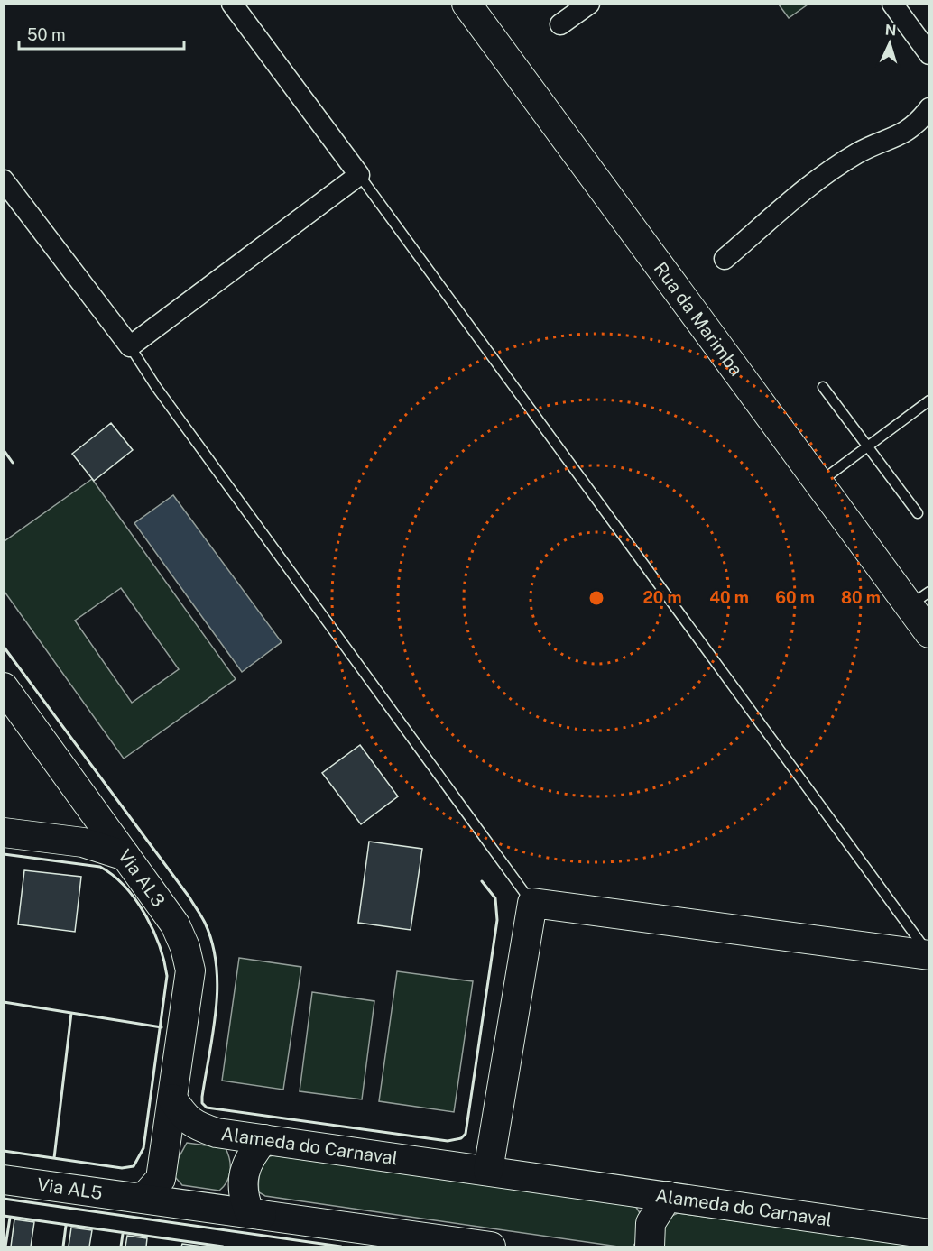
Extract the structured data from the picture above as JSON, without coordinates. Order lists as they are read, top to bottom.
{
  "streets": {
    "street": [
      "Rua da Marimba",
      "Via AL3",
      "Alameda do Carnaval",
      "Via AL5"
    ]
  },
  "crossings": [
    ["Via AL3", "Alameda do Carnaval"]
  ],
  "scale_bar": "50 m",
  "north": "top",
  "rings": [
    "20 m",
    "40 m",
    "60 m",
    "80 m"
  ]
}
